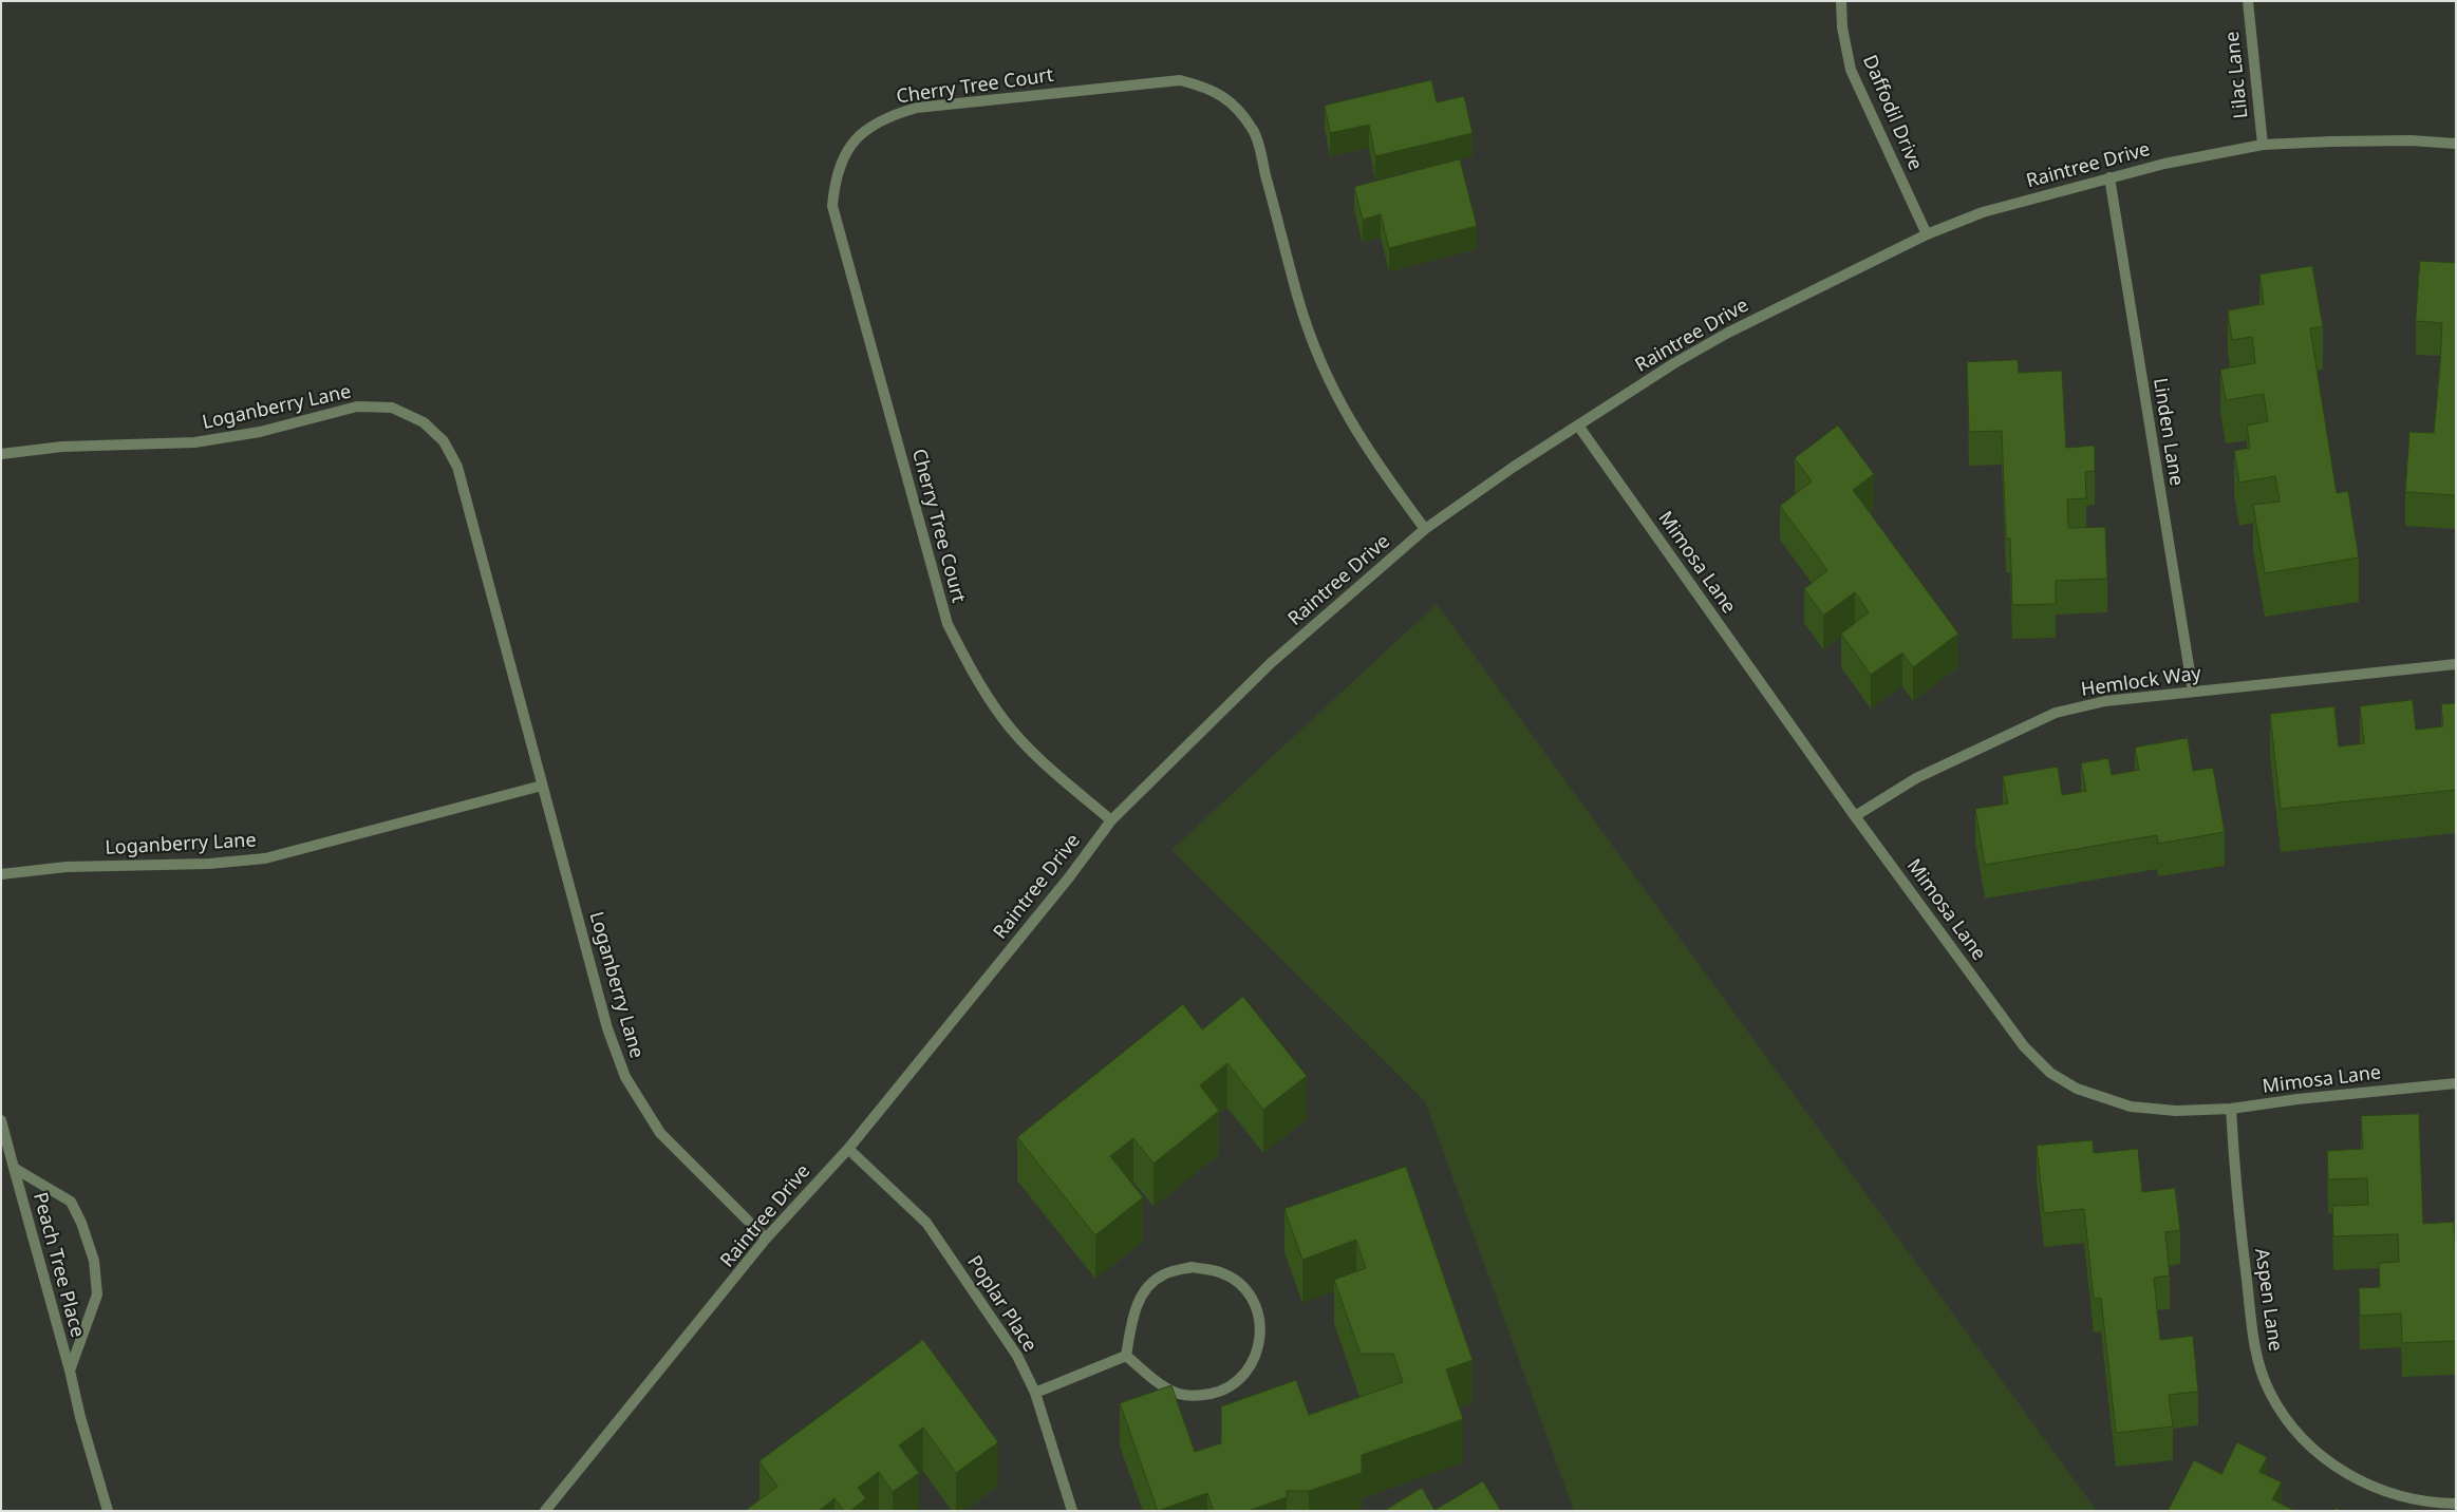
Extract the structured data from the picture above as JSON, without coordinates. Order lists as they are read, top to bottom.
{
  "streets": {
    "street": [
      "Lilac Lane",
      "Cherry Tree Court",
      "Daffodil Drive",
      "Raintree Drive",
      "Loganberry Lane",
      "Linden Lane",
      "Mimosa Lane",
      "Hemlock Way",
      "Peach Tree Place",
      "Aspen Lane",
      "Poplar Place"
    ]
  },
  "crossings": [
    ["Lilac Lane", "Raintree Drive"],
    ["Cherry Tree Court", "Raintree Drive"],
    ["Daffodil Drive", "Raintree Drive"],
    ["Raintree Drive", "Loganberry Lane"],
    ["Raintree Drive", "Linden Lane"],
    ["Raintree Drive", "Mimosa Lane"],
    ["Raintree Drive", "Poplar Place"],
    ["Linden Lane", "Hemlock Way"],
    ["Mimosa Lane", "Hemlock Way"],
    ["Mimosa Lane", "Aspen Lane"]
  ]
}
